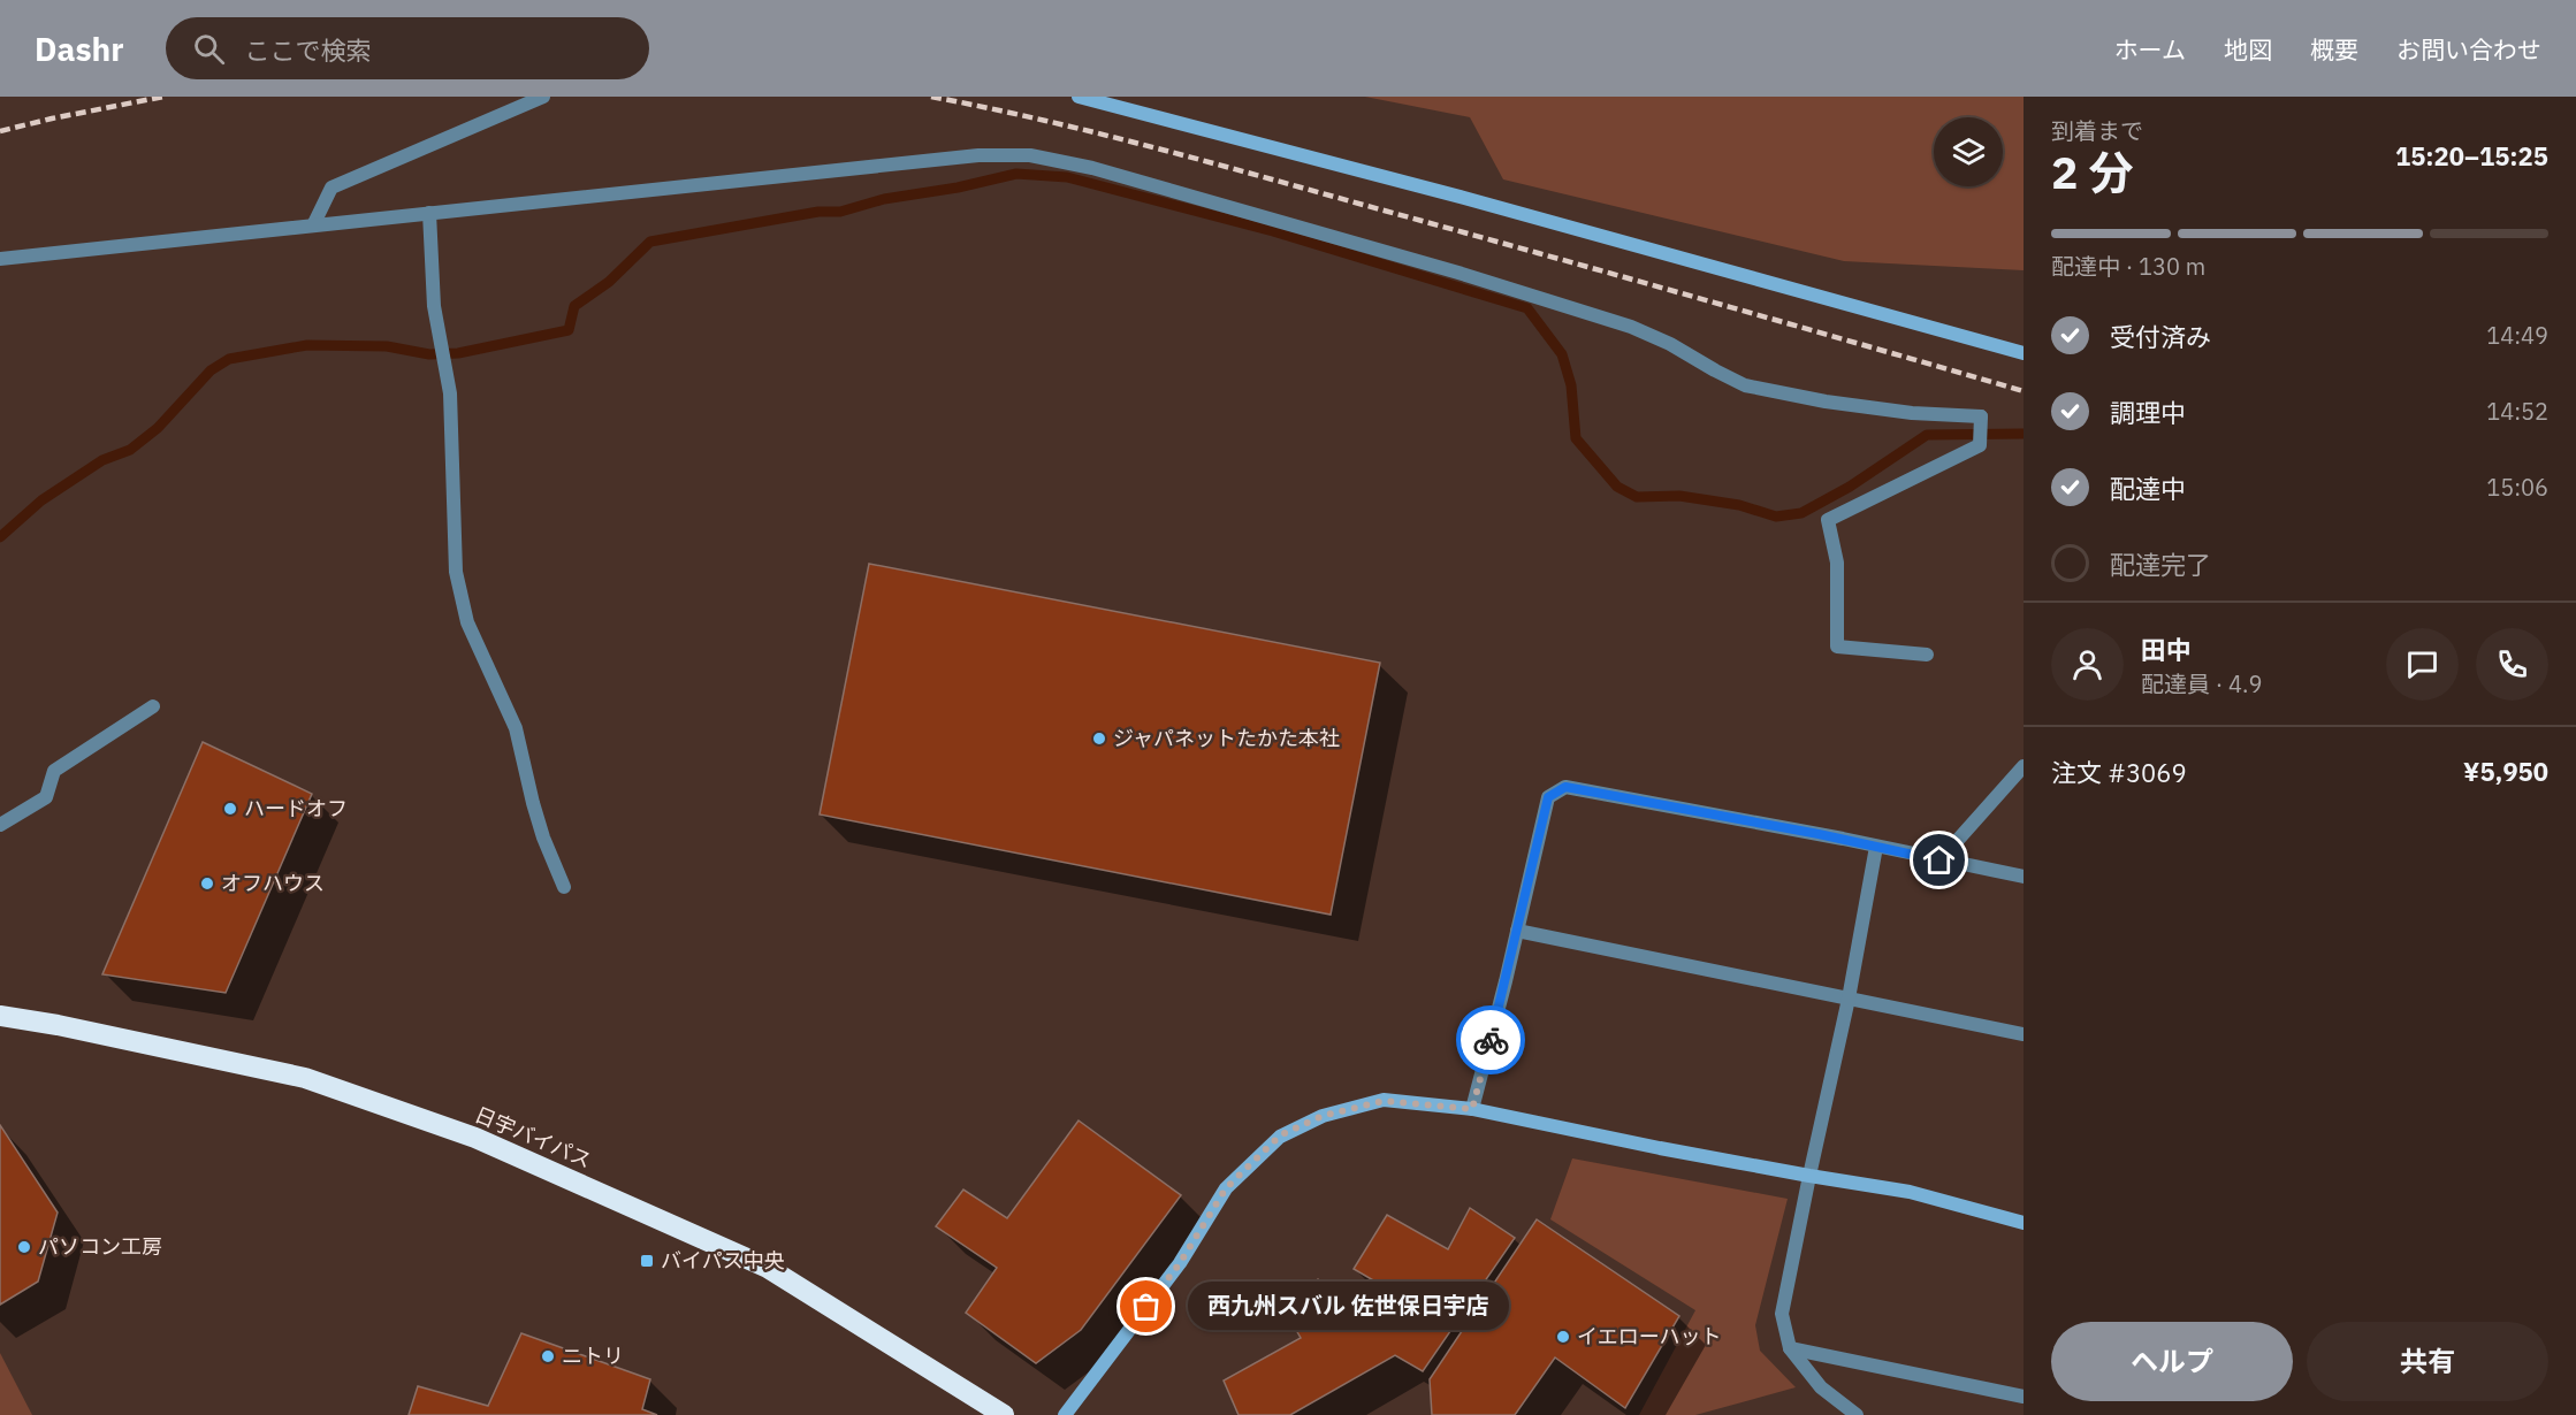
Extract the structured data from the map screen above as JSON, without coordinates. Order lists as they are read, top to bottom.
{
  "streets": {
    "highway": ["日宇バイパス"]
  },
  "places": {
    "other": [
      "ジャパネットたかた本社",
      "ハードオフ",
      "オフハウス",
      "パソコン工房",
      "西九州スバル 佐世保日宇店",
      "イエローハット",
      "ニトリ"
    ],
    "transit": ["バイパス中央"]
  },
  "page": {
    "header": "Dashr",
    "search": "ここで検索",
    "nav": [
      "ホーム",
      "地図",
      "概要",
      "お問い合わせ"
    ],
    "heading": ["2 分", "到着まで", "15:20–15:25"],
    "panel": [
      "田中",
      "配達員 · 4.9",
      "注文 #3069",
      "¥5,950"
    ],
    "bar": "配達中 · 130 m",
    "list": [
      ["受付済み", "14:49"],
      ["調理中", "14:52"],
      ["配達中", "15:06"],
      "配達完了"
    ],
    "bubble": "西九州スバル 佐世保日宇店",
    "buttons": ["ヘルプ", "共有"]
  }
}
